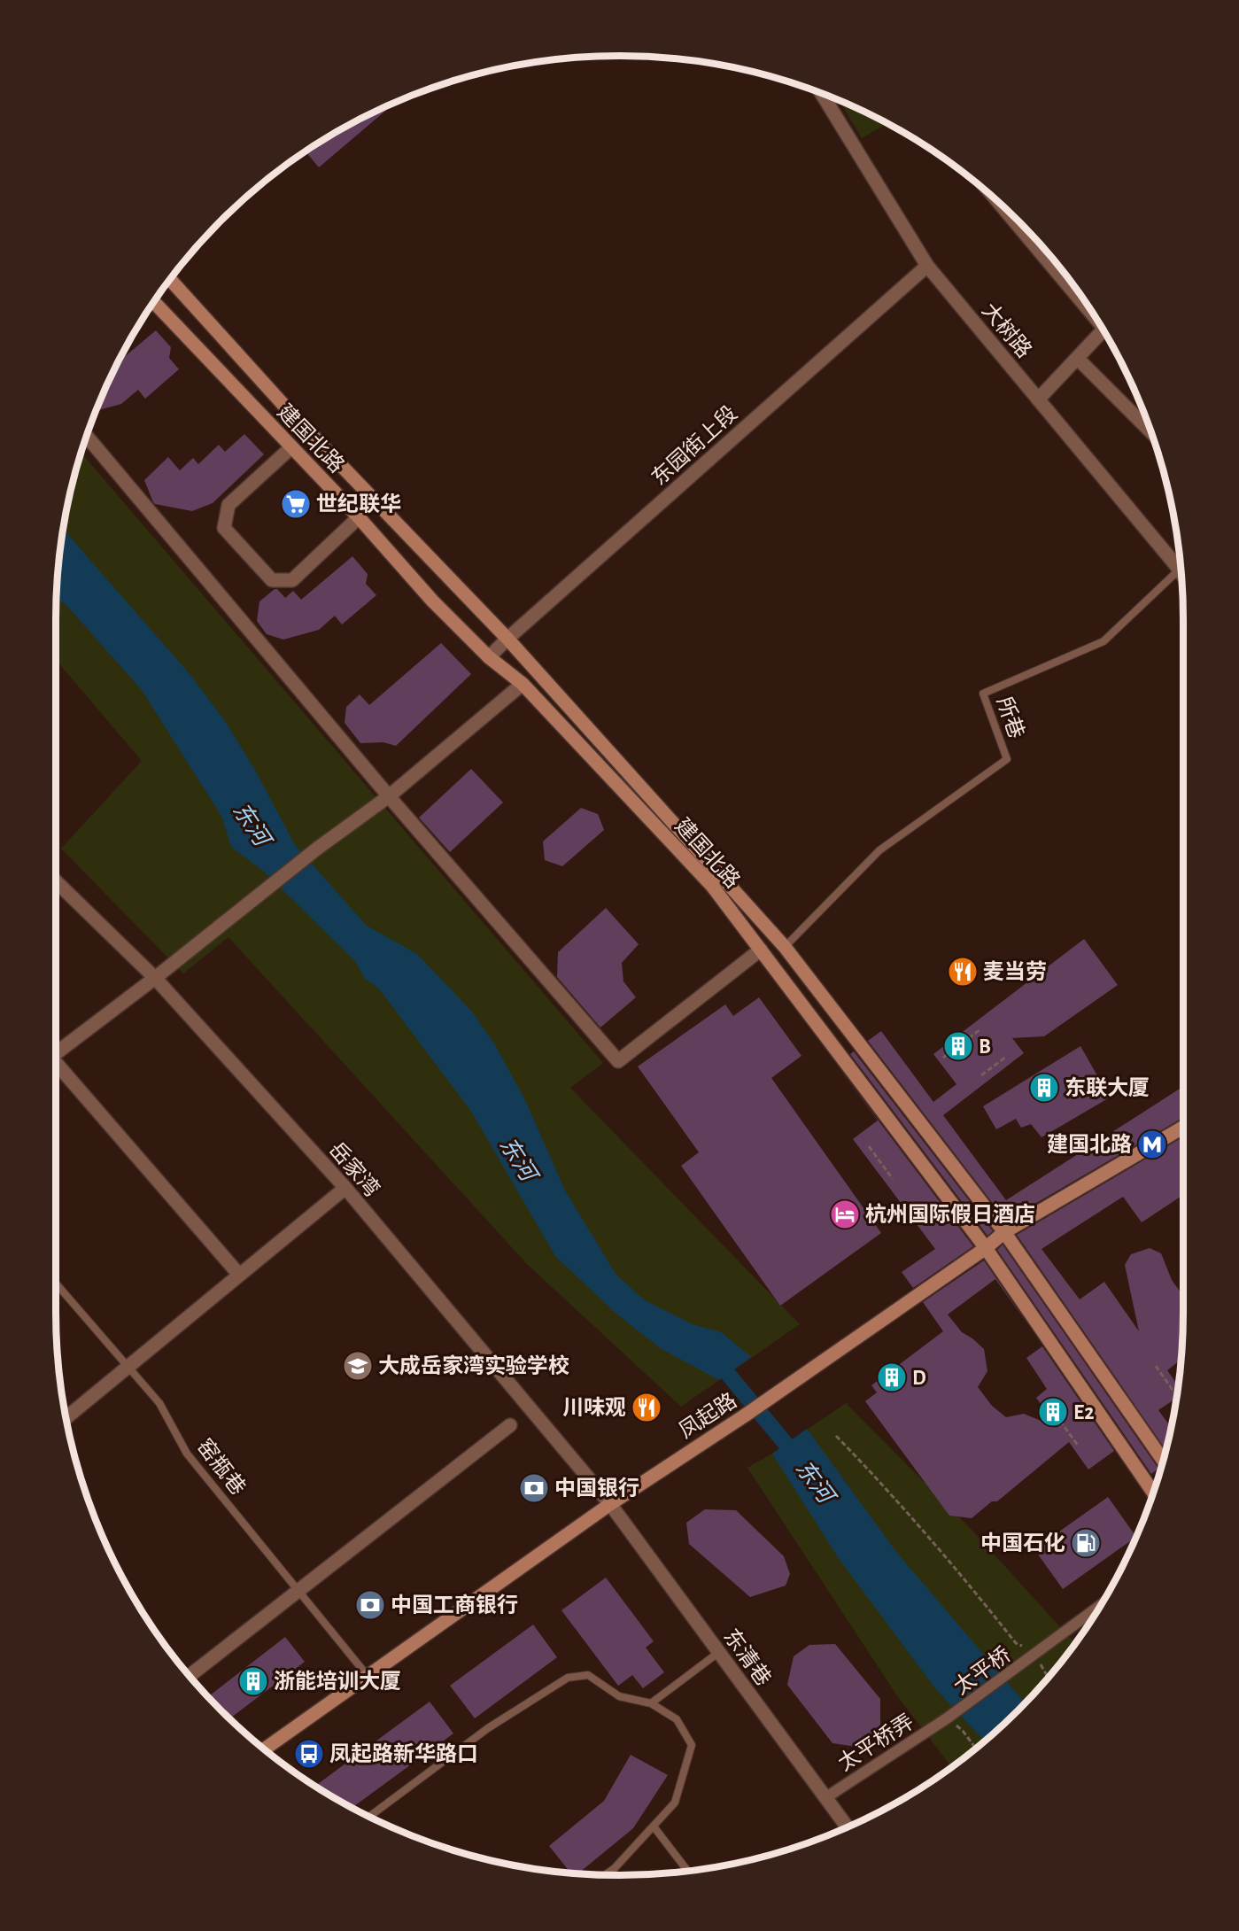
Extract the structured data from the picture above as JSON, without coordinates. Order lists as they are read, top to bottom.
{
  "streets": {
    "main road": ["建国北路", "凤起路"],
    "street": [
      "大树路",
      "东园街上段",
      "岳家湾",
      "东清巷",
      "太平桥",
      "太平桥弄"
    ],
    "lane": ["所巷", "窑瓶巷"]
  },
  "crossings": [
    ["大树路", "东园街上段"],
    ["建国北路", "东园街上段"],
    ["建国北路", "所巷"],
    ["建国北路", "凤起路"],
    ["岳家湾", "凤起路"],
    ["岳家湾", "东清巷"],
    ["凤起路", "窑瓶巷"],
    ["凤起路", "东清巷"],
    ["东清巷", "太平桥弄"],
    ["太平桥", "太平桥弄"]
  ],
  "water": ["东河"],
  "places": {
    "supermarket": ["世纪联华"],
    "restaurant": ["麦当劳", "川味观"],
    "building": [
      "B",
      "东联大厦",
      "D",
      "E2",
      "浙能培训大厦"
    ],
    "metro station": ["建国北路"],
    "hotel": ["杭州国际假日酒店"],
    "school or university": ["大成岳家湾实验学校"],
    "bank": ["中国银行", "中国工商银行"],
    "fuel station": ["中国石化"],
    "bus stop": ["凤起路新华路口"]
  }
}
